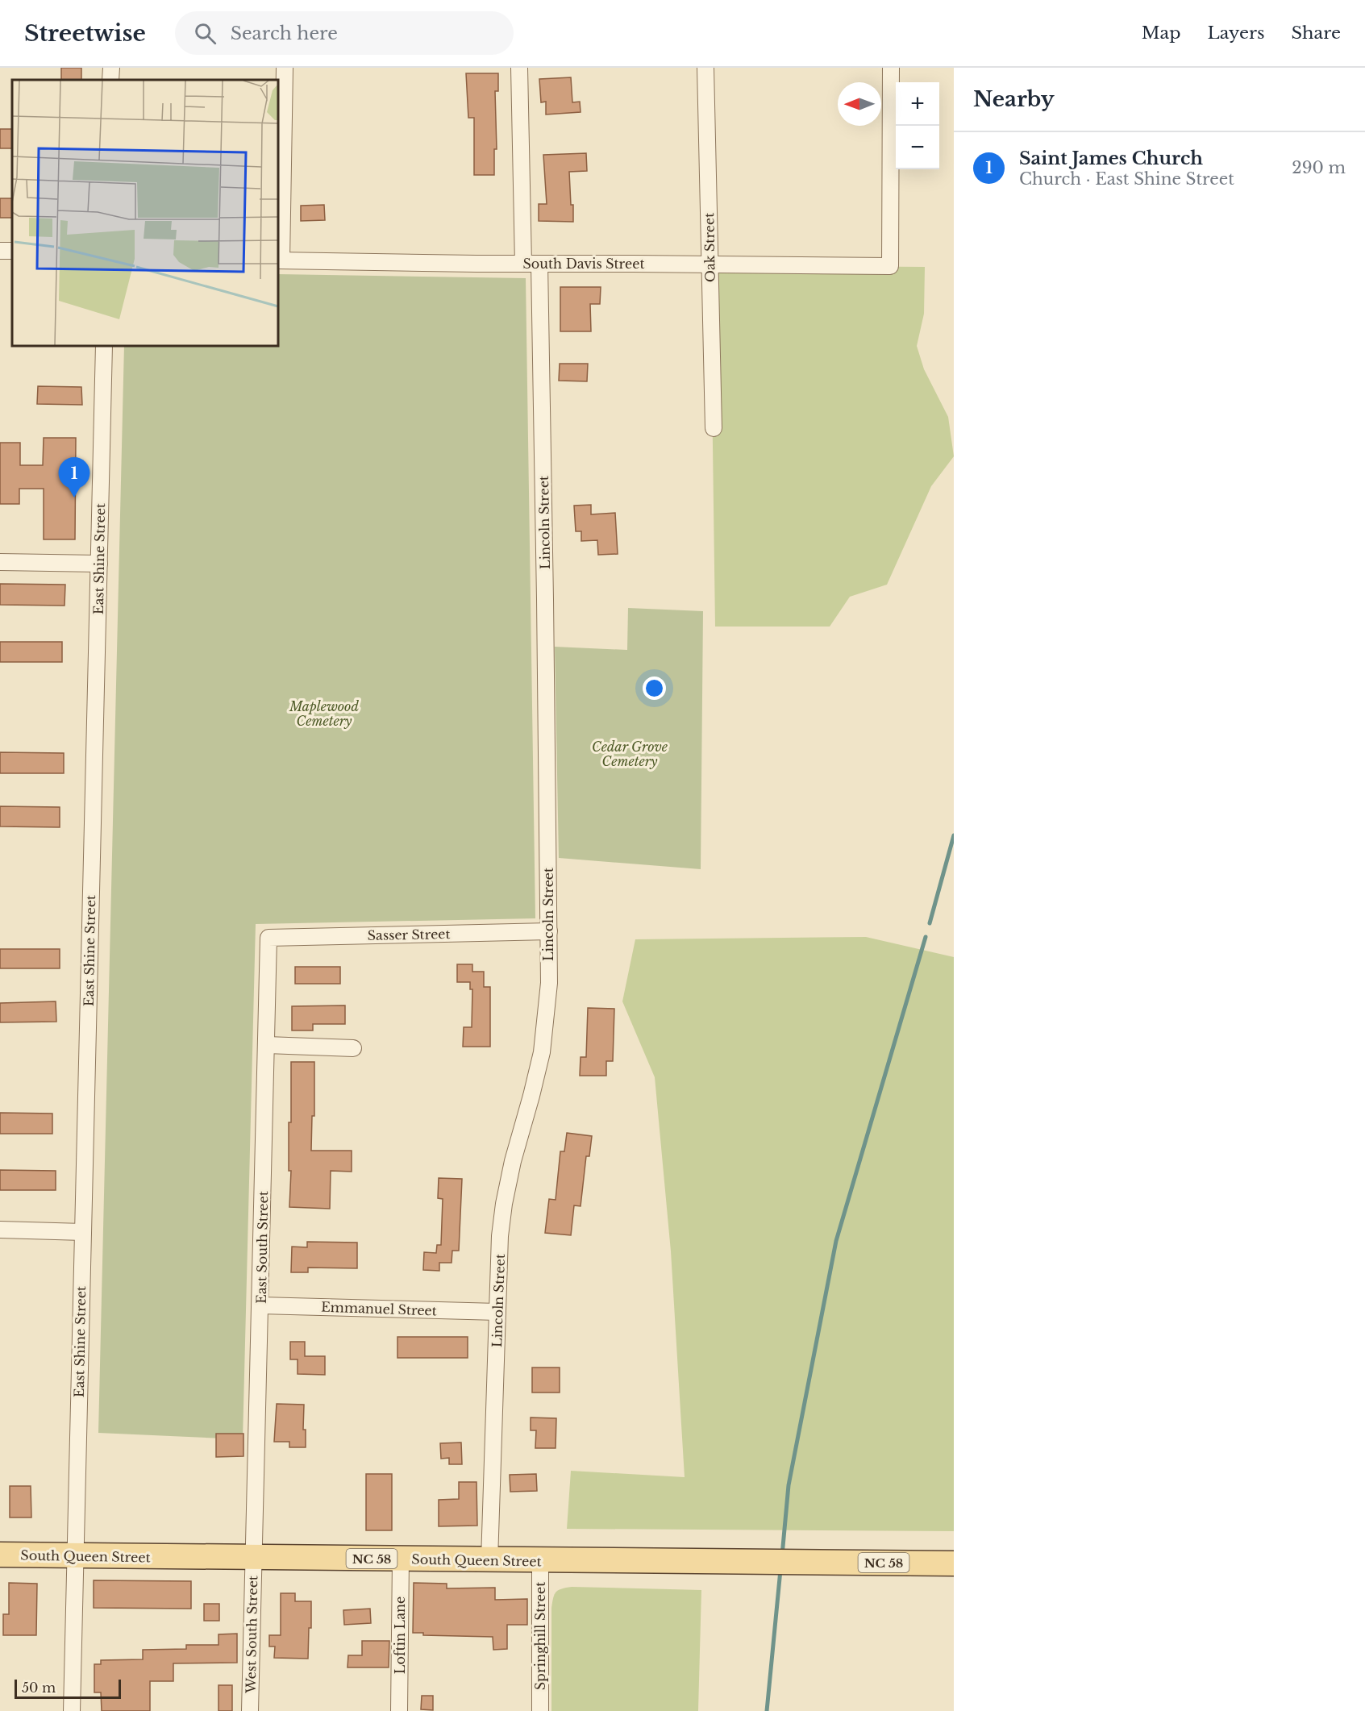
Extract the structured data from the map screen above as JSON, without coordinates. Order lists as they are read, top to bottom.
{
  "streets": {
    "main road": ["South Queen Street", "NC 58"],
    "street": [
      "Oak Street",
      "South Davis Street",
      "Lincoln Street",
      "East Shine Street",
      "Sasser Street",
      "East South Street",
      "Emmanuel Street",
      "West South Street",
      "Loftin Lane",
      "Springhill Street"
    ]
  },
  "crossings": [
    ["Oak Street", "South Davis Street"],
    ["South Davis Street", "Lincoln Street"],
    ["Lincoln Street", "Sasser Street"],
    ["Lincoln Street", "Emmanuel Street"],
    ["Lincoln Street", "South Queen Street"],
    ["East Shine Street", "South Queen Street"],
    ["Sasser Street", "East South Street"],
    ["East South Street", "Emmanuel Street"],
    ["East South Street", "South Queen Street"],
    ["East South Street", "West South Street"],
    ["South Queen Street", "West South Street"],
    ["South Queen Street", "Loftin Lane"],
    ["South Queen Street", "Springhill Street"]
  ],
  "parks": ["Maplewood Cemetery", "Cedar Grove Cemetery"],
  "scale_bar": "50 m",
  "north": "left",
  "page": {
    "header": "Streetwise",
    "search": "Search here",
    "nav": ["Map", "Layers", "Share"],
    "heading": "Nearby",
    "map_buttons": ["+", "−"],
    "list": [
      {
        "mark": "1",
        "name": "Saint James Church",
        "note": "Church · East Shine Street",
        "value": "290 m"
      }
    ],
    "pins": "1",
    "scale": "50 m"
  }
}
